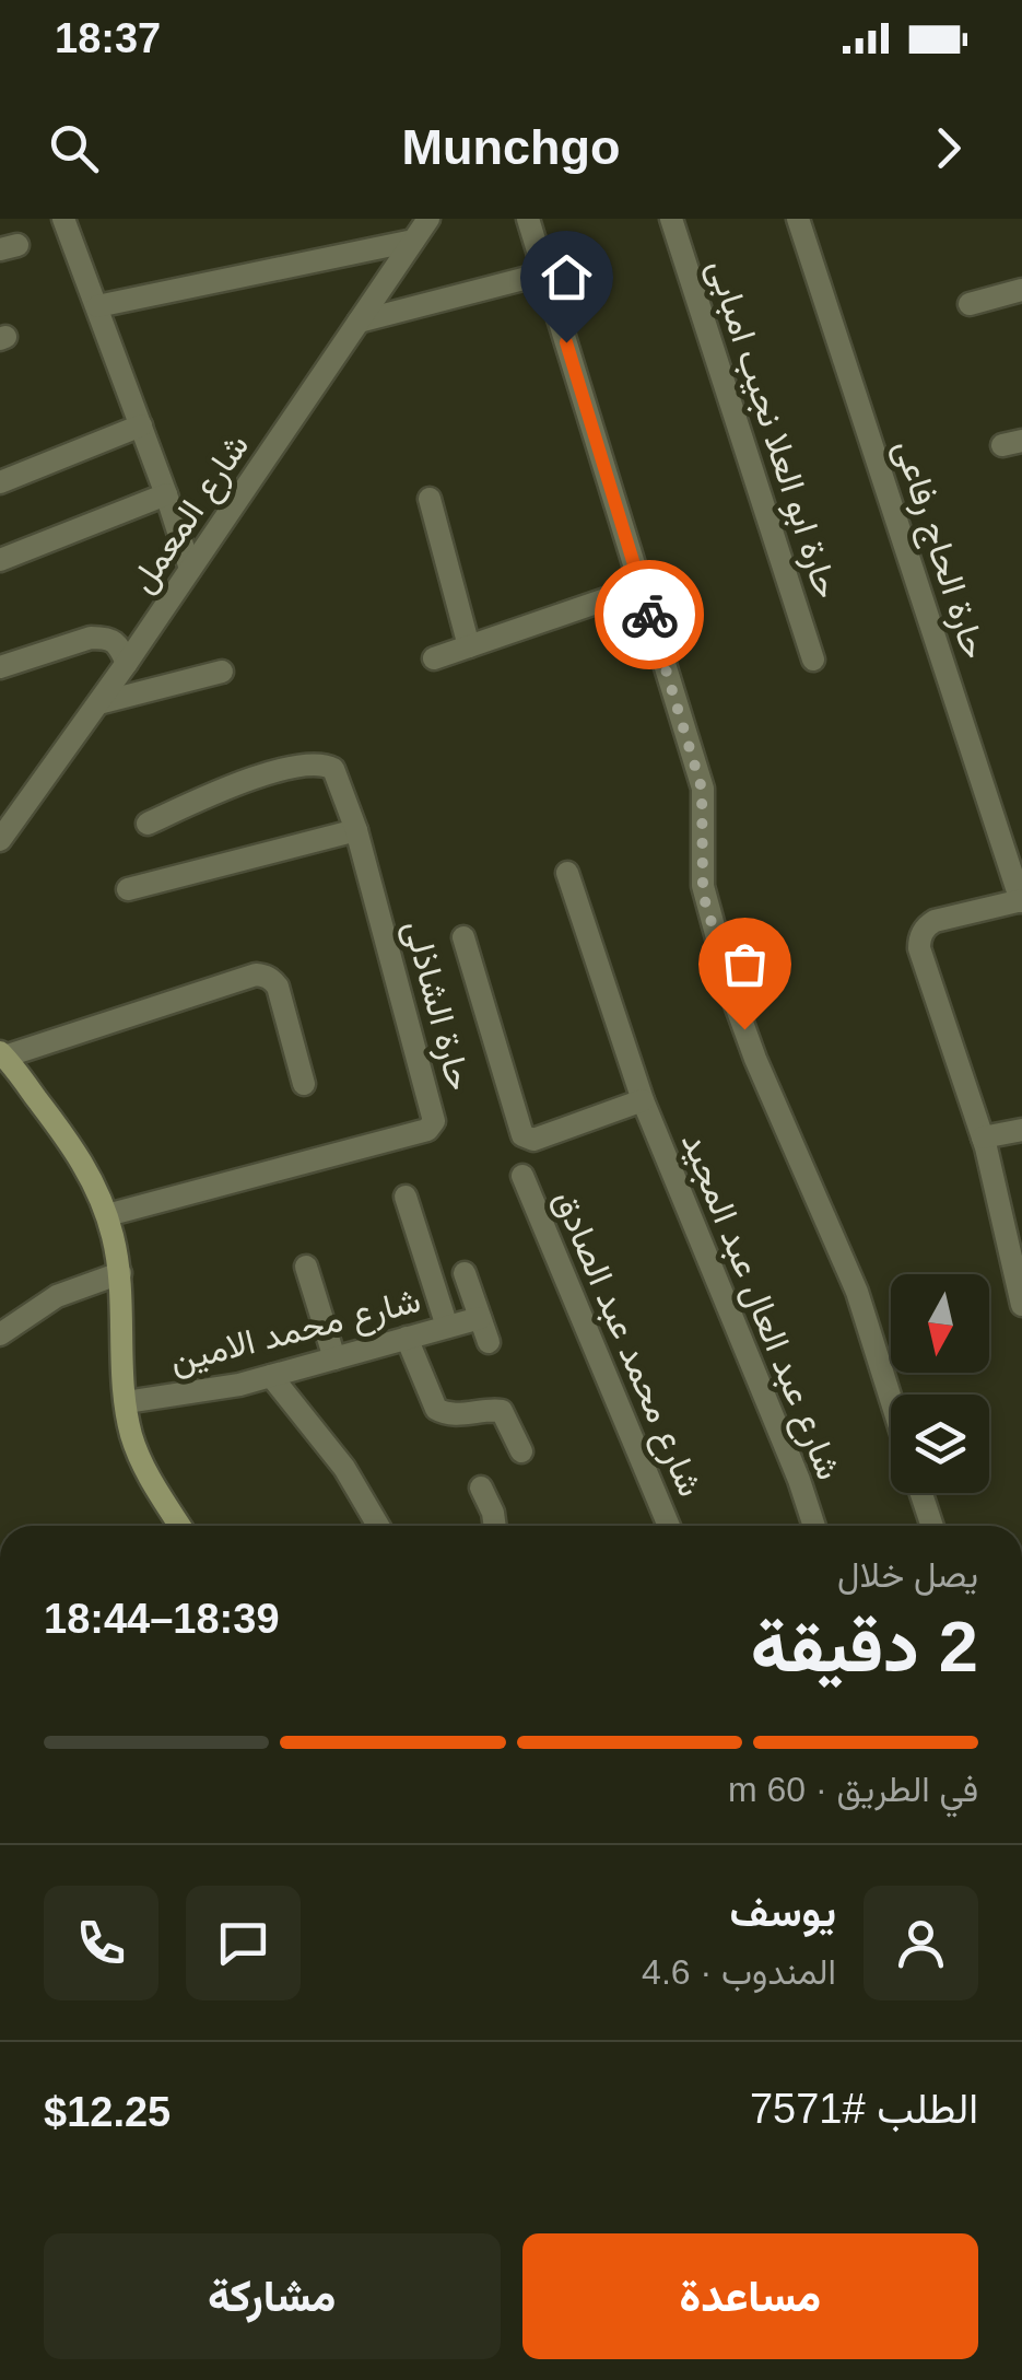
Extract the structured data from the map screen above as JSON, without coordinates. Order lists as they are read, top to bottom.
{
  "streets": {
    "street": [
      "حارة ابو العلا نجيب امبابى",
      "شارع المعمل",
      "حارة الحاج رفاعى",
      "حارة الشاذلى",
      "شارع عبد العال عبد المجيد",
      "شارع محمد الامين",
      "شارع محمد عبد الصادق"
    ]
  },
  "north": "bottom",
  "page": {
    "status": "18:37",
    "header": "Munchgo",
    "heading": ["2 دقيقة", "يصل خلال", "18:39–18:44"],
    "panel": [
      "يوسف",
      "المندوب · 4.6",
      "الطلب #7571",
      "$12.25"
    ],
    "bar": "في الطريق · 60 m",
    "buttons": ["مساعدة", "مشاركة"]
  }
}
